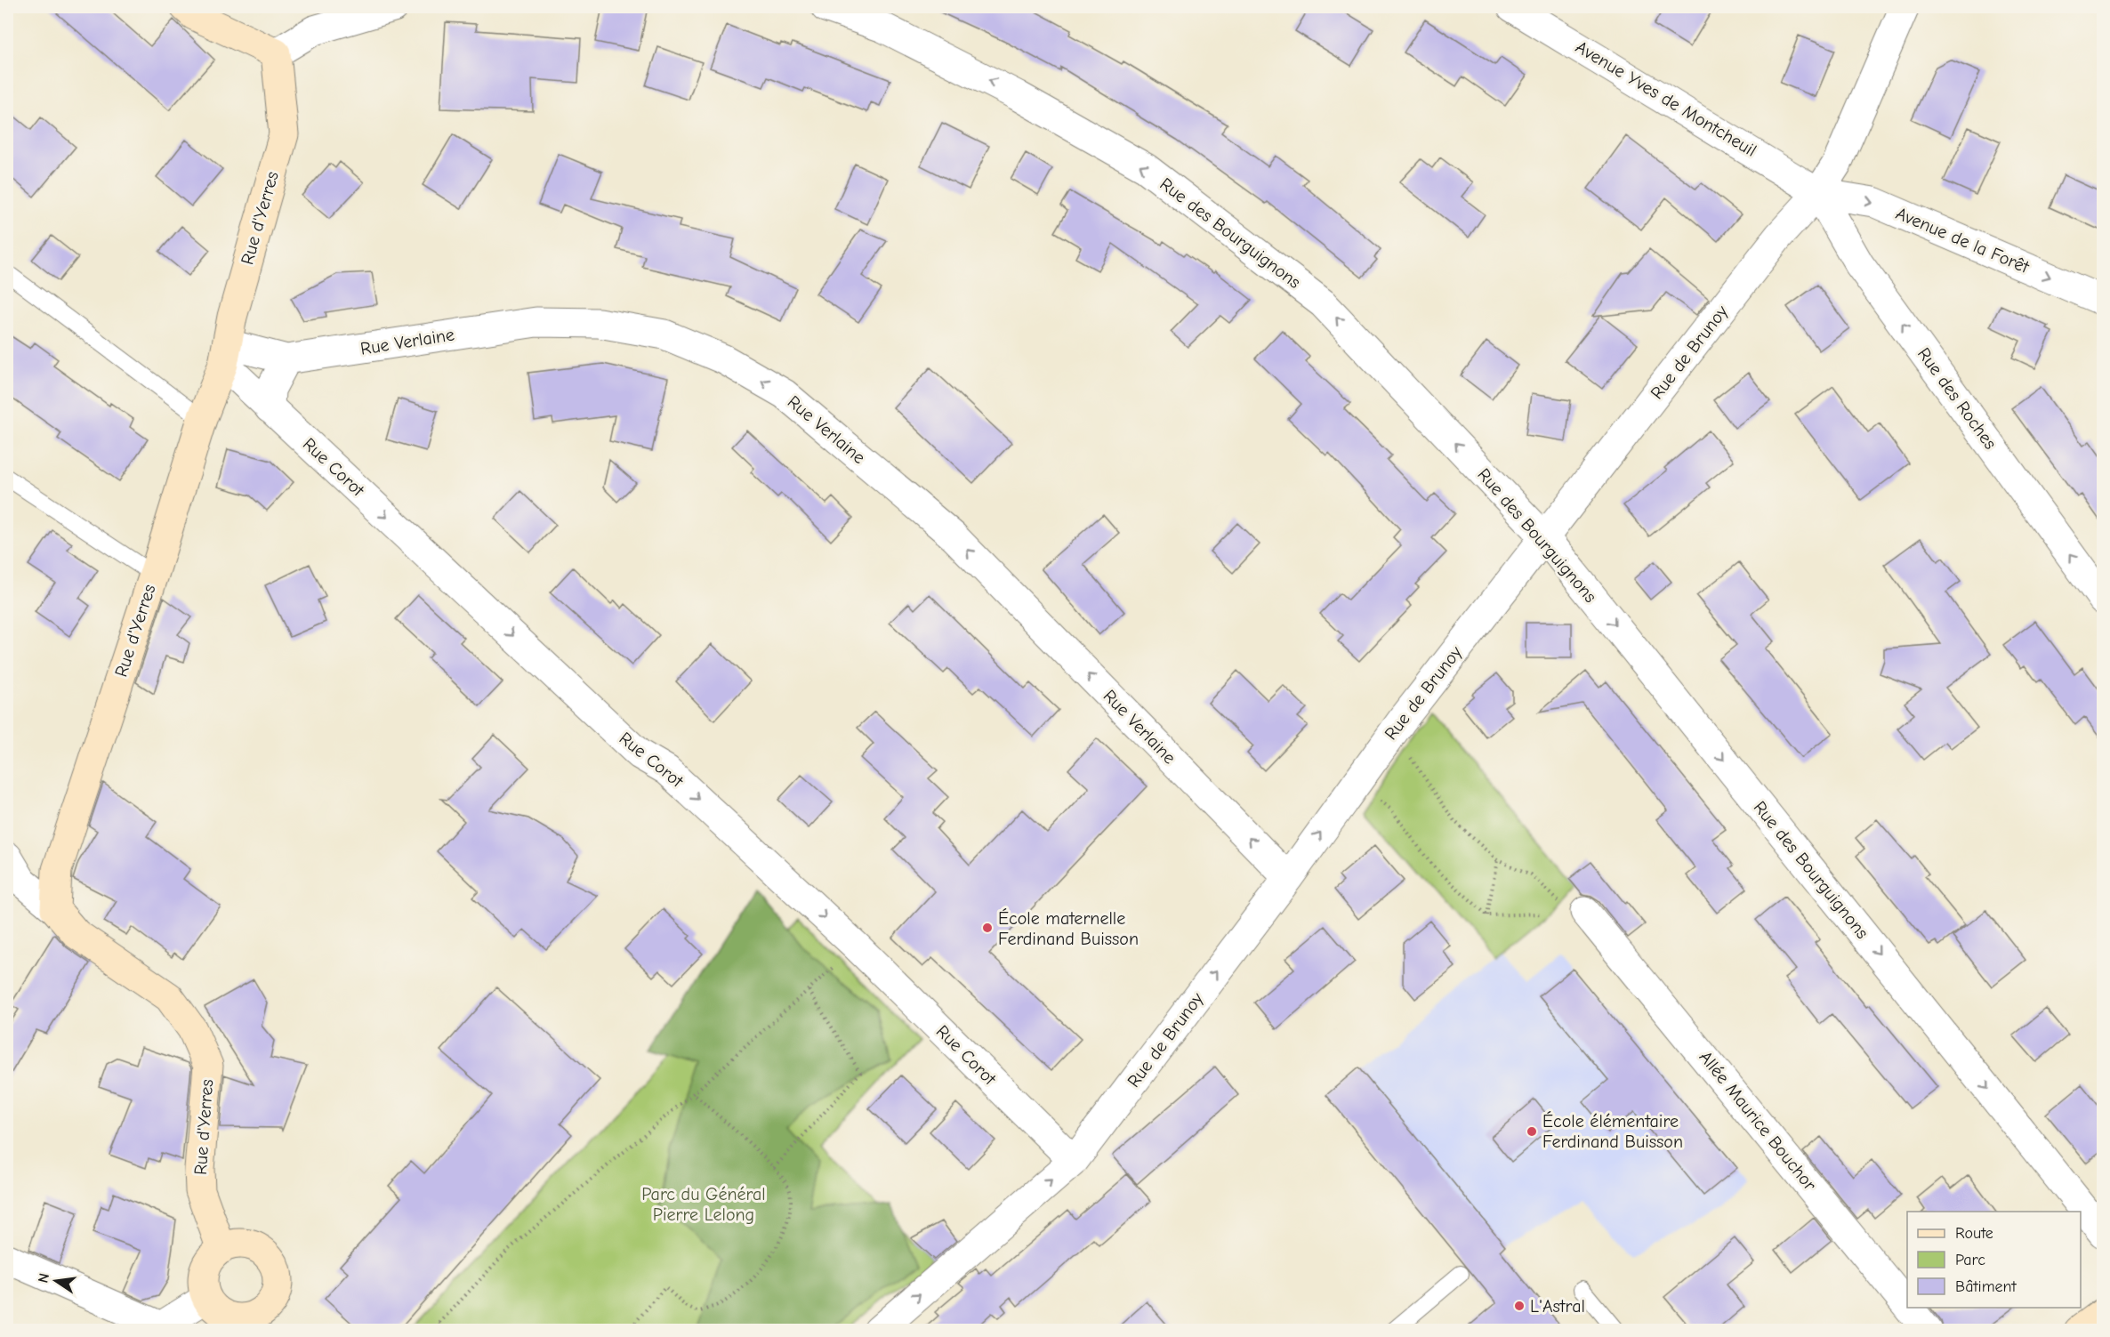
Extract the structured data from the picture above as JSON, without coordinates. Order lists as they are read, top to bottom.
{
  "streets": {
    "street": [
      "Avenue Yves de Montcheuil",
      "Rue d'Yerres",
      "Rue des Bourguignons",
      "Avenue de la Forêt",
      "Rue Verlaine",
      "Rue de Brunoy",
      "Rue des Roches",
      "Rue Corot",
      "Allée Maurice Bouchor"
    ]
  },
  "crossings": [
    ["Avenue Yves de Montcheuil", "Avenue de la Forêt"],
    ["Avenue Yves de Montcheuil", "Rue de Brunoy"],
    ["Avenue Yves de Montcheuil", "Rue des Roches"],
    ["Rue d'Yerres", "Rue Verlaine"],
    ["Rue d'Yerres", "Rue Corot"],
    ["Rue des Bourguignons", "Rue de Brunoy"],
    ["Avenue de la Forêt", "Rue de Brunoy"],
    ["Avenue de la Forêt", "Rue des Roches"],
    ["Rue Verlaine", "Rue de Brunoy"],
    ["Rue Verlaine", "Rue Corot"],
    ["Rue de Brunoy", "Rue des Roches"],
    ["Rue de Brunoy", "Rue Corot"]
  ],
  "one_way": [
    "Avenue de la Forêt",
    "Rue Verlaine",
    "Rue de Brunoy",
    "Rue des Roches",
    "Rue Corot"
  ],
  "parks": ["Parc du Général Pierre Lelong"],
  "places": ["École maternelle Ferdinand Buisson", "École élémentaire Ferdinand Buisson", "L'Astral"],
  "legend": ["Route", "Parc", "Bâtiment"],
  "north": "left"
}
